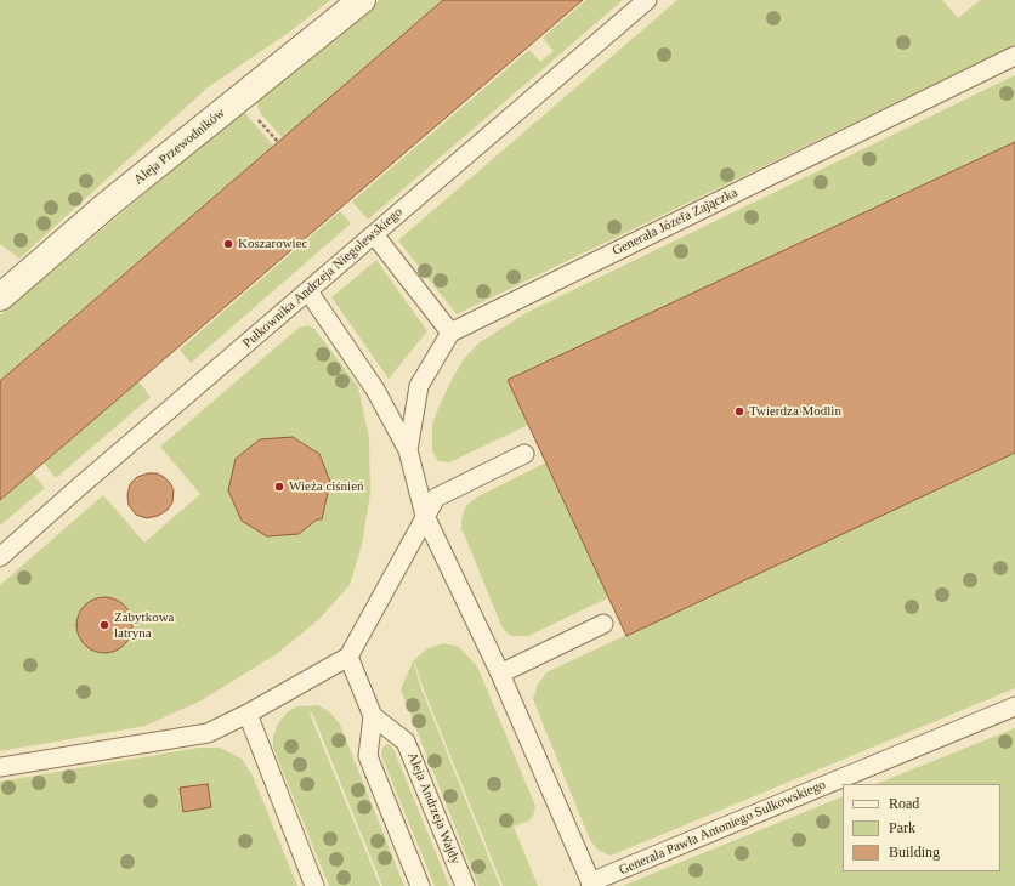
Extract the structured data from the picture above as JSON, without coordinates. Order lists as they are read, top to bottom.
{
  "streets": {
    "street": ["Aleja Przewodników"],
    "lane": [
      "Generała Józefa Zajączka",
      "Pułkownika Andrzeja Niegolewskiego",
      "Aleja Andrzeja Wajdy",
      "Generała Pawła Antoniego Sułkowskiego"
    ]
  },
  "places": [
    "Koszarowiec",
    "Twierdza Modlin",
    "Wieża ciśnień",
    "Zabytkowa latryna"
  ],
  "legend": ["Road", "Park", "Building"]
}
